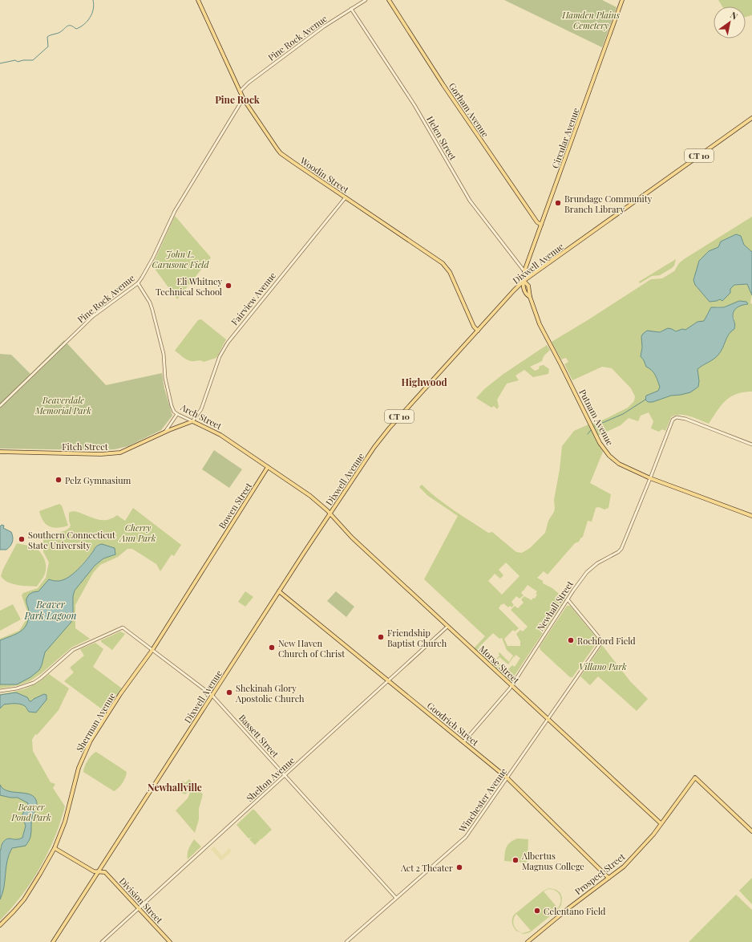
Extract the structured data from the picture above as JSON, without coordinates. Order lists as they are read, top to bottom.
{
  "streets": {
    "main road": [
      "Gorham Avenue",
      "Circular Avenue",
      "CT 10",
      "Woodin Street",
      "Dixwell Avenue",
      "Arch Street",
      "Putnam Avenue",
      "Fitch Street",
      "Bowen Street",
      "Morse Street",
      "Sherman Avenue",
      "Goodrich Street",
      "Prospect Street",
      "Division Street"
    ],
    "street": [
      "Pine Rock Avenue",
      "Helen Street",
      "Fairview Avenue",
      "Newhall Street",
      "Bassett Street",
      "Shelton Avenue",
      "Winchester Avenue"
    ]
  },
  "crossings": [
    ["Pine Rock Avenue", "Helen Street"],
    ["Pine Rock Avenue", "Woodin Street"],
    ["Pine Rock Avenue", "Arch Street"],
    ["Gorham Avenue", "Circular Avenue"],
    ["Helen Street", "Circular Avenue"],
    ["Circular Avenue", "Dixwell Avenue"],
    ["Circular Avenue", "Putnam Avenue"],
    ["Woodin Street", "Dixwell Avenue"],
    ["Woodin Street", "Fairview Avenue"],
    ["Dixwell Avenue", "Arch Street"],
    ["Dixwell Avenue", "Putnam Avenue"],
    ["Dixwell Avenue", "Morse Street"],
    ["Dixwell Avenue", "Goodrich Street"],
    ["Dixwell Avenue", "Bassett Street"],
    ["Dixwell Avenue", "Division Street"],
    ["Fairview Avenue", "Arch Street"],
    ["Fairview Avenue", "Fitch Street"],
    ["Arch Street", "Fitch Street"],
    ["Arch Street", "Bowen Street"],
    ["Arch Street", "Morse Street"],
    ["Putnam Avenue", "Newhall Street"],
    ["Bowen Street", "Sherman Avenue"],
    ["Newhall Street", "Morse Street"],
    ["Newhall Street", "Goodrich Street"],
    ["Newhall Street", "Winchester Avenue"],
    ["Morse Street", "Shelton Avenue"],
    ["Morse Street", "Winchester Avenue"],
    ["Morse Street", "Prospect Street"],
    ["Sherman Avenue", "Bassett Street"],
    ["Sherman Avenue", "Division Street"],
    ["Goodrich Street", "Shelton Avenue"],
    ["Goodrich Street", "Winchester Avenue"],
    ["Goodrich Street", "Prospect Street"],
    ["Bassett Street", "Shelton Avenue"],
    ["Bassett Street", "Winchester Avenue"],
    ["Shelton Avenue", "Division Street"]
  ],
  "districts": ["Pine Rock", "Highwood", "Newhallville"],
  "water": ["Beaver Park Lagoon"],
  "parks": [
    "Hamden Plains Cemetery",
    "John L. Carusone Field",
    "Beaverdale Memorial Park",
    "Cherry Ann Park",
    "Villano Park",
    "Beaver Pond Park"
  ],
  "places": [
    "Brundage Community Branch Library",
    "Eli Whitney Technical School",
    "Pelz Gymnasium",
    "Southern Connecticut State University",
    "Friendship Baptist Church",
    "Rochford Field",
    "New Haven Church of Christ",
    "Shekinah Glory Apostolic Church",
    "Albertus Magnus College",
    "Act 2 Theater",
    "Celentano Field"
  ],
  "north": "top right"
}
